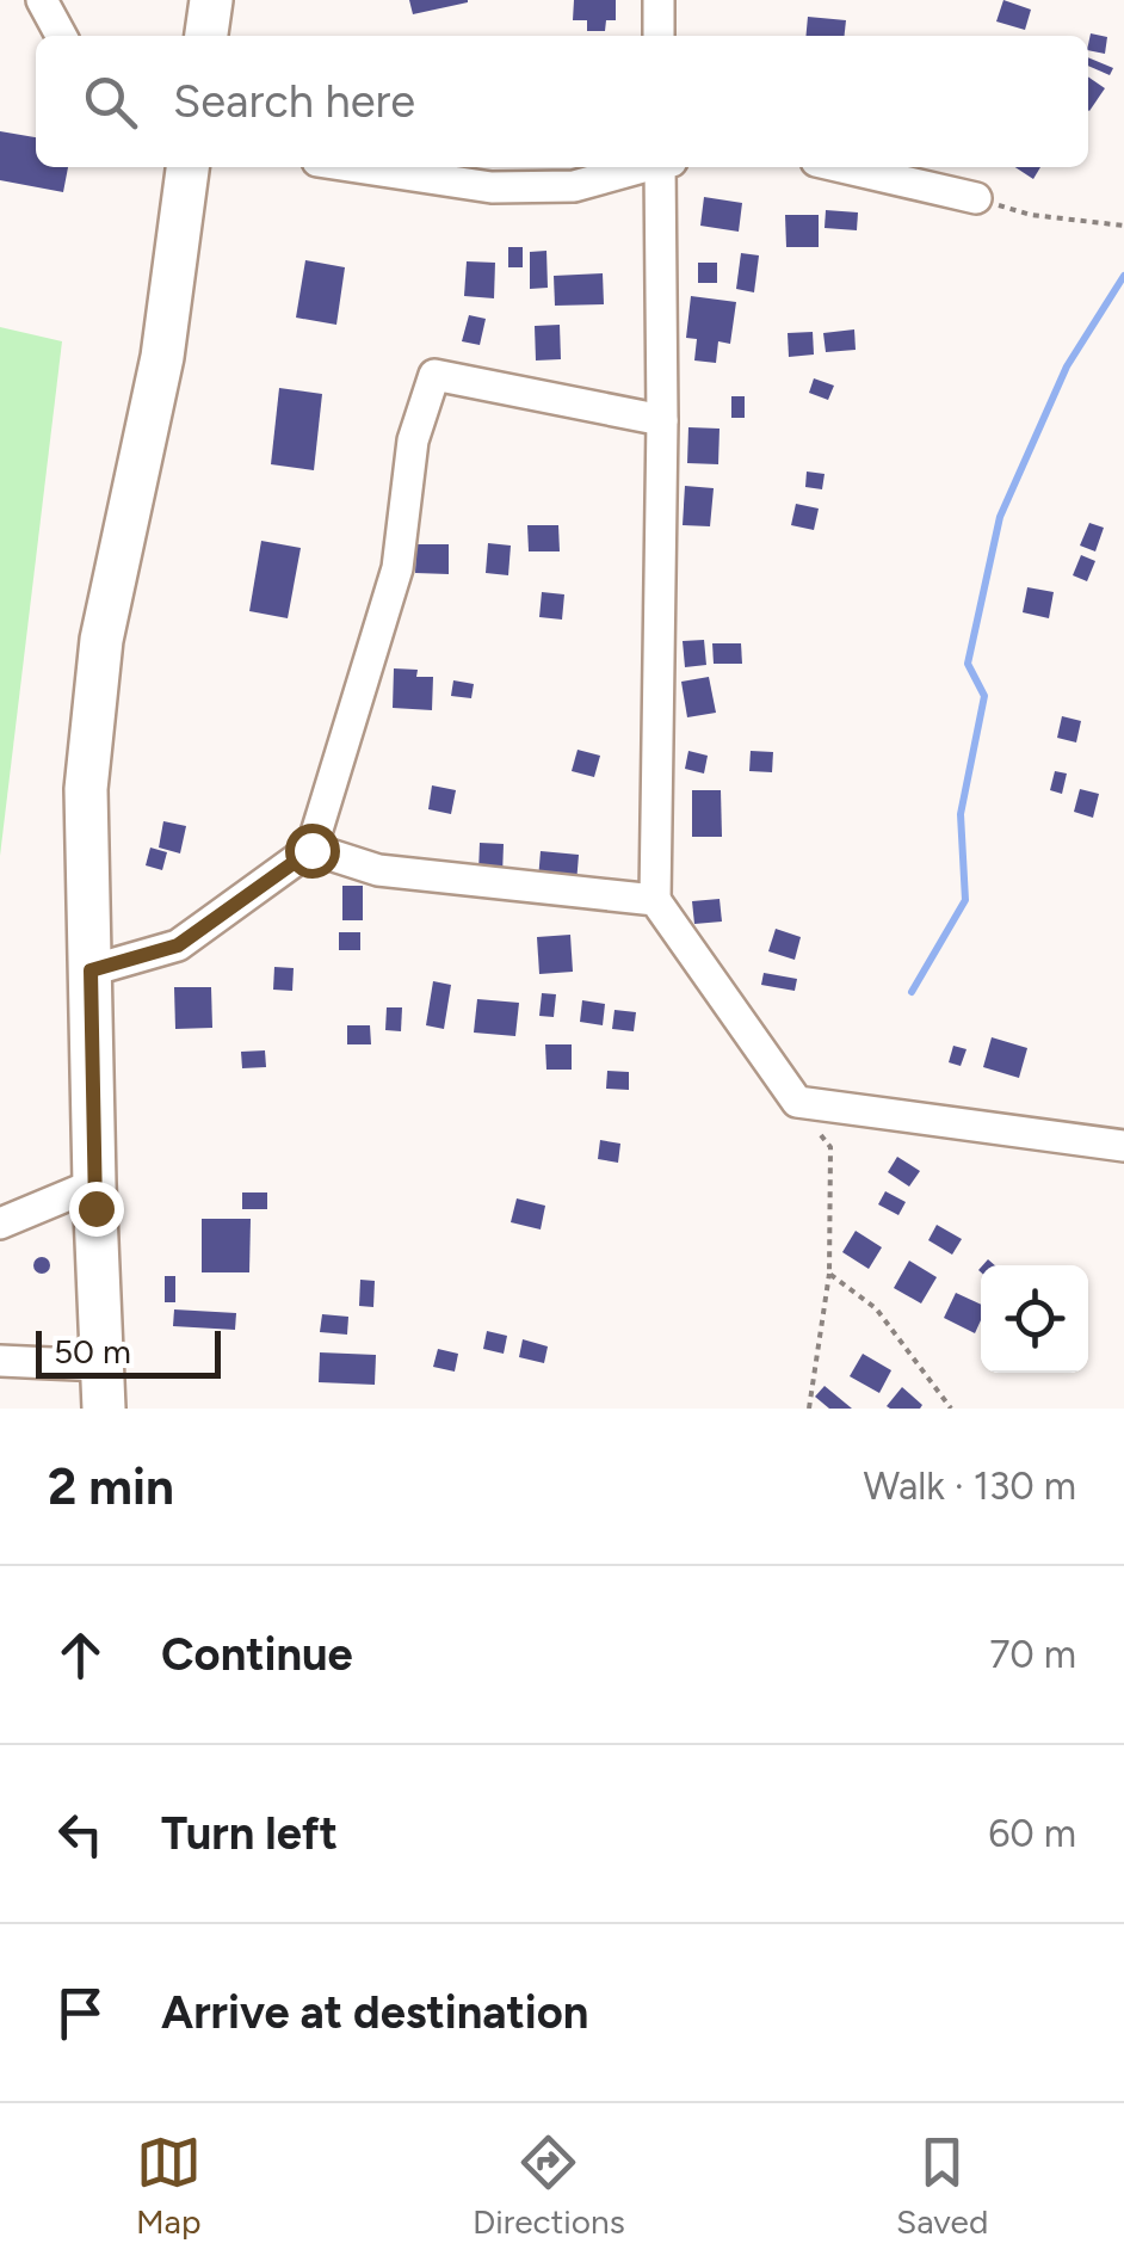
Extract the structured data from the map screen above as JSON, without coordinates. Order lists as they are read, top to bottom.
{
  "scale_bar": "50 m",
  "page": {
    "search": "Search here",
    "scale": "50 m",
    "heading": ["2 min", "Walk · 130 m"],
    "list": [
      ["Continue", "70 m"],
      ["Turn left", "60 m"],
      "Arrive at destination"
    ],
    "nav": ["Map", "Directions", "Saved"]
  }
}
